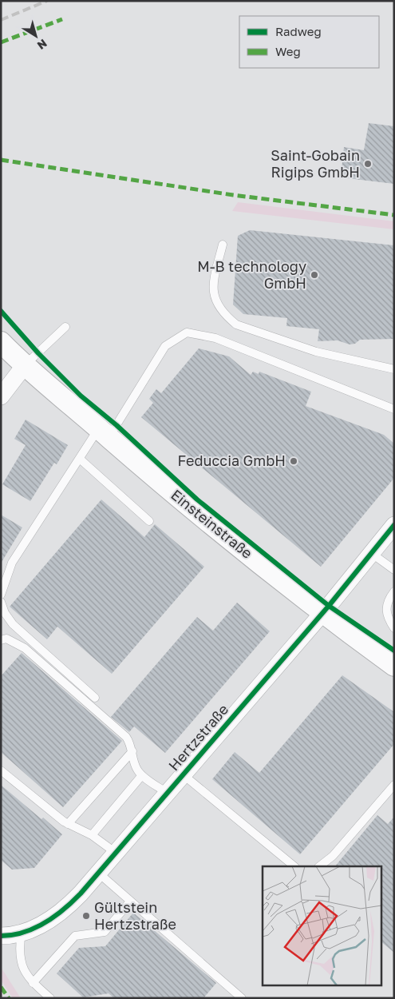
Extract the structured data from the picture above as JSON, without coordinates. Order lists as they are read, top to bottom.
{
  "streets": {
    "street": ["Einsteinstraße", "Hertzstraße"]
  },
  "crossings": [
    ["Einsteinstraße", "Hertzstraße"]
  ],
  "places": [
    "Saint-Gobain Rigips GmbH",
    "M-B technology GmbH",
    "Feduccia GmbH",
    "Gültstein Hertzstraße"
  ],
  "legend": ["Radweg", "Weg"],
  "north": "bottom right"
}
